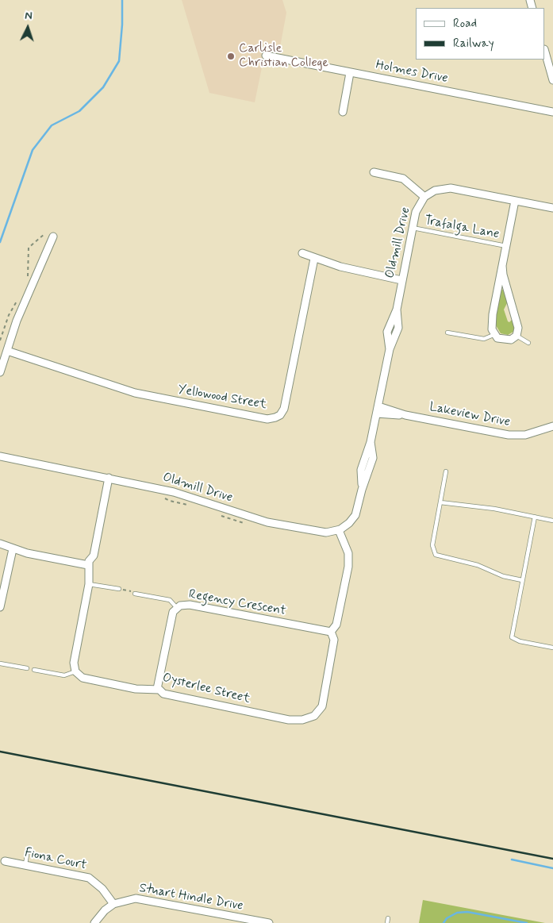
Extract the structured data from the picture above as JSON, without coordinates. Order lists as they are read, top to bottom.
{
  "streets": {
    "street": [
      "Holmes Drive",
      "Oldmill Drive",
      "Yellowood Street",
      "Lakeview Drive",
      "Regency Crescent",
      "Oysterlee Street",
      "Fiona Court",
      "Stuart Hindle Drive"
    ],
    "lane": ["Trafalga Lane"]
  },
  "crossings": [
    ["Trafalga Lane", "Oldmill Drive"],
    ["Oldmill Drive", "Lakeview Drive"],
    ["Oldmill Drive", "Oysterlee Street"],
    ["Regency Crescent", "Oysterlee Street"],
    ["Fiona Court", "Stuart Hindle Drive"]
  ],
  "places": ["Carlisle Christian College"],
  "legend": ["Road", "Railway"],
  "north": "top"
}
